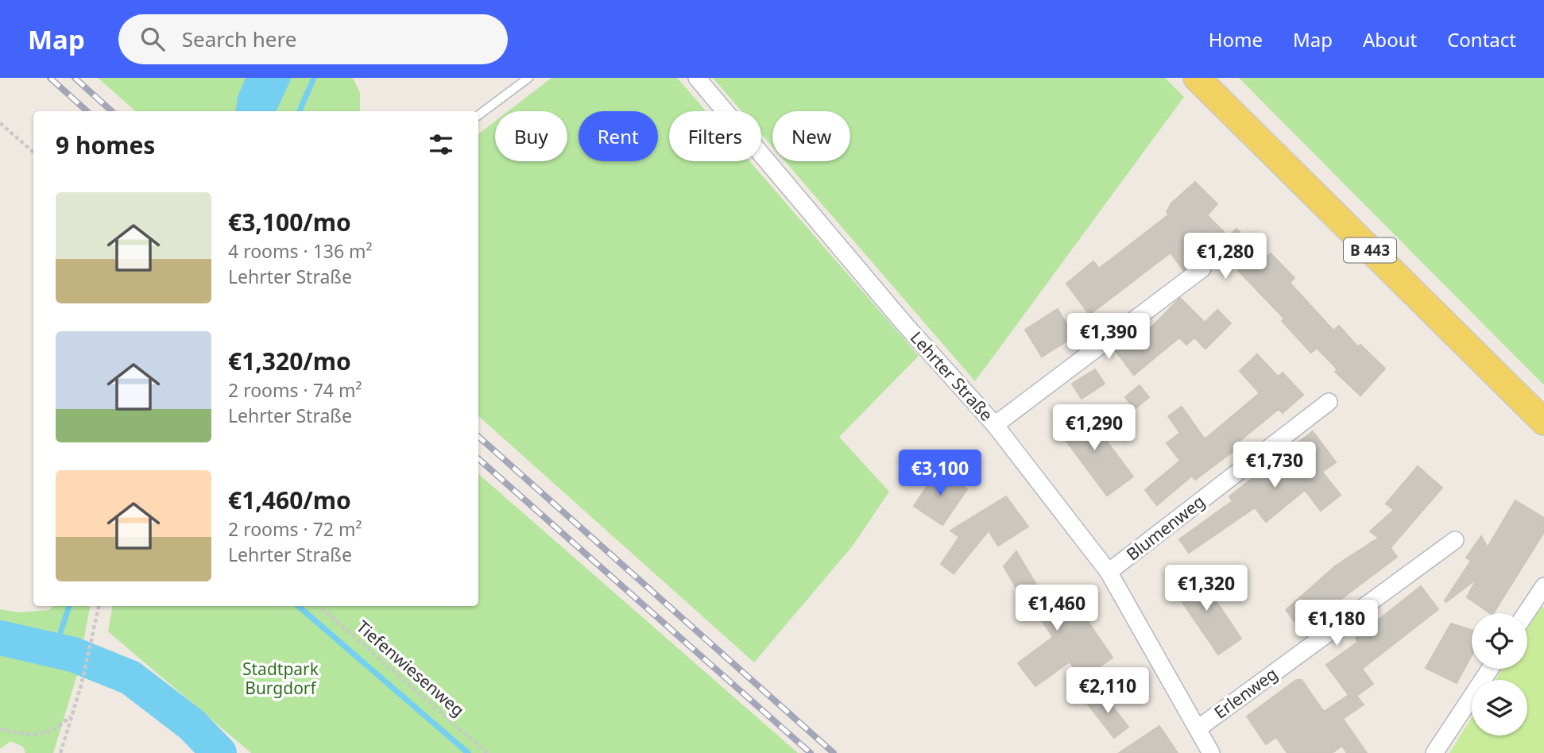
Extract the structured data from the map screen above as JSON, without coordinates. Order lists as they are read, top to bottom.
{
  "streets": {
    "main road": ["B 443"],
    "street": ["Lehrter Straße", "Blumenweg", "Erlenweg"],
    "path": ["Tiefenwiesenweg"]
  },
  "crossings": [
    ["Lehrter Straße", "Blumenweg"],
    ["Lehrter Straße", "Erlenweg"]
  ],
  "parks": ["Stadtpark Burgdorf"],
  "page": {
    "header": "Map",
    "search": "Search here",
    "nav": [
      "Home",
      "Map",
      "About",
      "Contact"
    ],
    "chip": [
      "Buy",
      "Rent",
      "Filters",
      "New"
    ],
    "heading": "9 homes",
    "list": [
      {
        "name": "€3,100/mo",
        "note": "4 rooms · 136 m² · Lehrter Straße"
      },
      {
        "name": "€1,320/mo",
        "note": "2 rooms · 74 m² · Lehrter Straße"
      },
      {
        "name": "€1,460/mo",
        "note": "2 rooms · 72 m² · Lehrter Straße"
      }
    ],
    "price": [
      "€1,280",
      "€1,390",
      "€1,290",
      "€1,730",
      "€3,100",
      "€1,320",
      "€1,460",
      "€1,180",
      "€2,110"
    ]
  }
}
